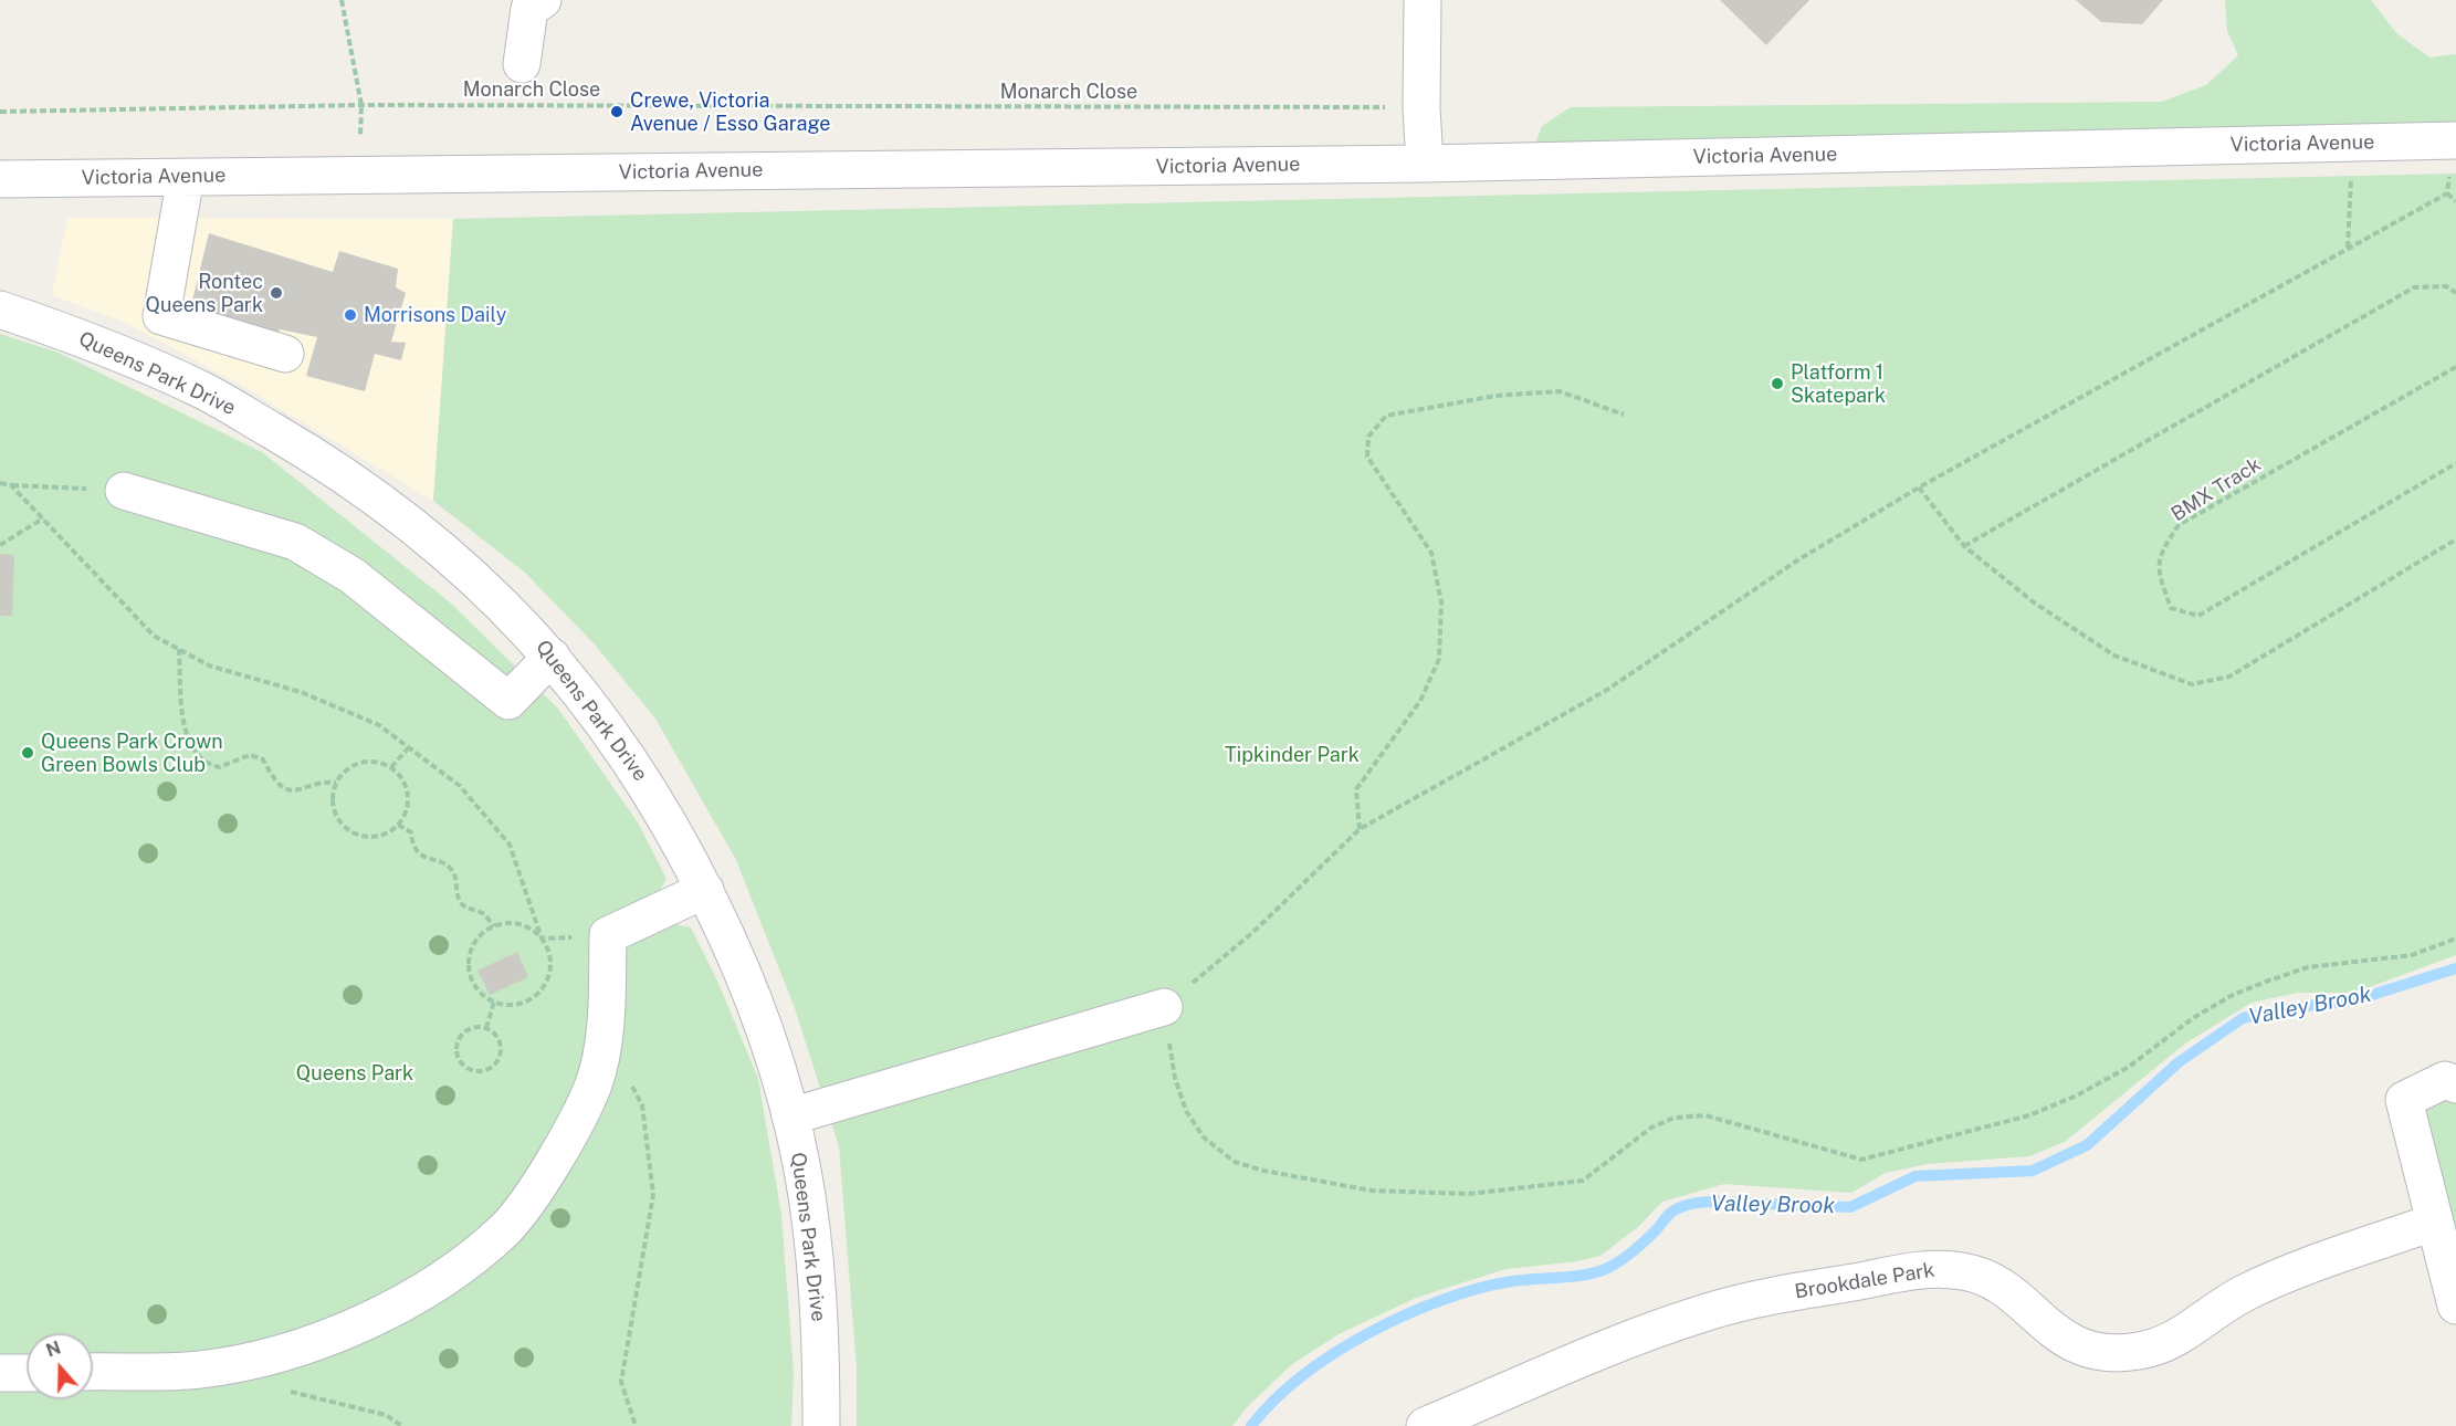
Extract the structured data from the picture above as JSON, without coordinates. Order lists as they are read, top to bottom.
{
  "streets": {
    "street": ["Victoria Avenue", "Queens Park Drive", "Brookdale Park"],
    "path": ["Monarch Close", "BMX Track"]
  },
  "water": ["Valley Brook"],
  "parks": ["Tipkinder Park", "Queens Park"],
  "places": [
    "Crewe, Victoria Avenue / Esso Garage",
    "Rontec Queens Park",
    "Morrisons Daily",
    "Platform 1 Skatepark",
    "Queens Park Crown Green Bowls Club"
  ],
  "north": "top"
}
